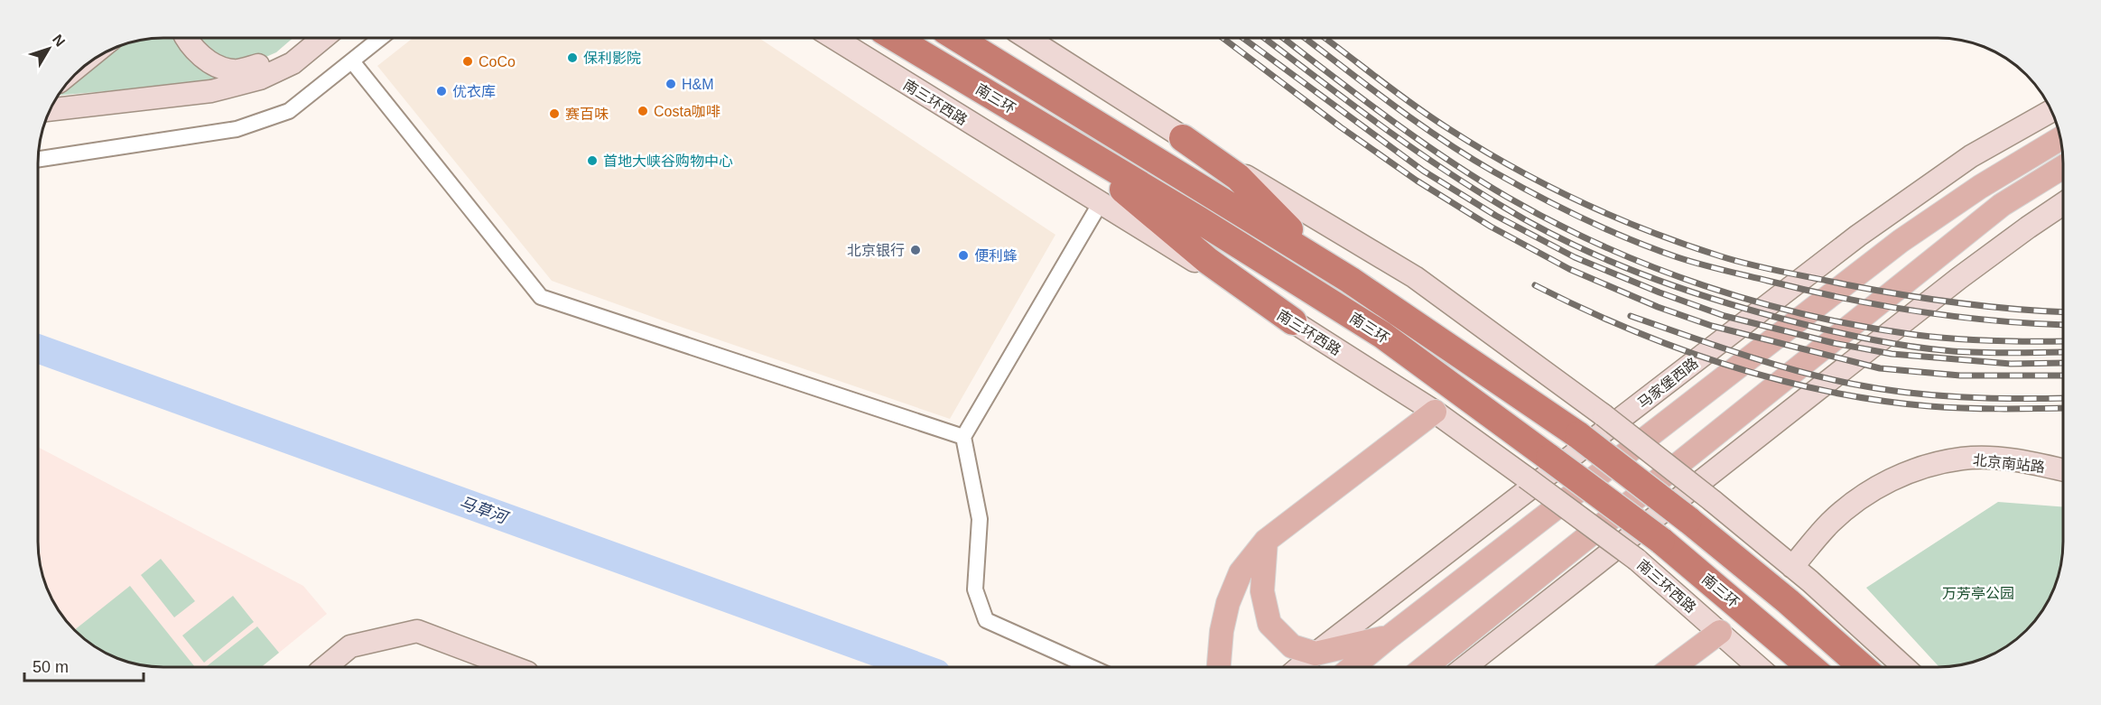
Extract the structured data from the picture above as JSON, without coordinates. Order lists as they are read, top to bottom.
{
  "streets": {
    "highway": ["南三环"],
    "main road": ["马家堡西路"],
    "street": ["南三环西路", "北京南站路"]
  },
  "water": ["马草河"],
  "parks": ["万芳亭公园"],
  "places": [
    "保利影院",
    "CoCo",
    "H&M",
    "优衣库",
    "Costa咖啡",
    "赛百味",
    "首地大峡谷购物中心",
    "北京银行",
    "便利蜂"
  ],
  "scale_bar": "50 m",
  "north": "top right"
}
